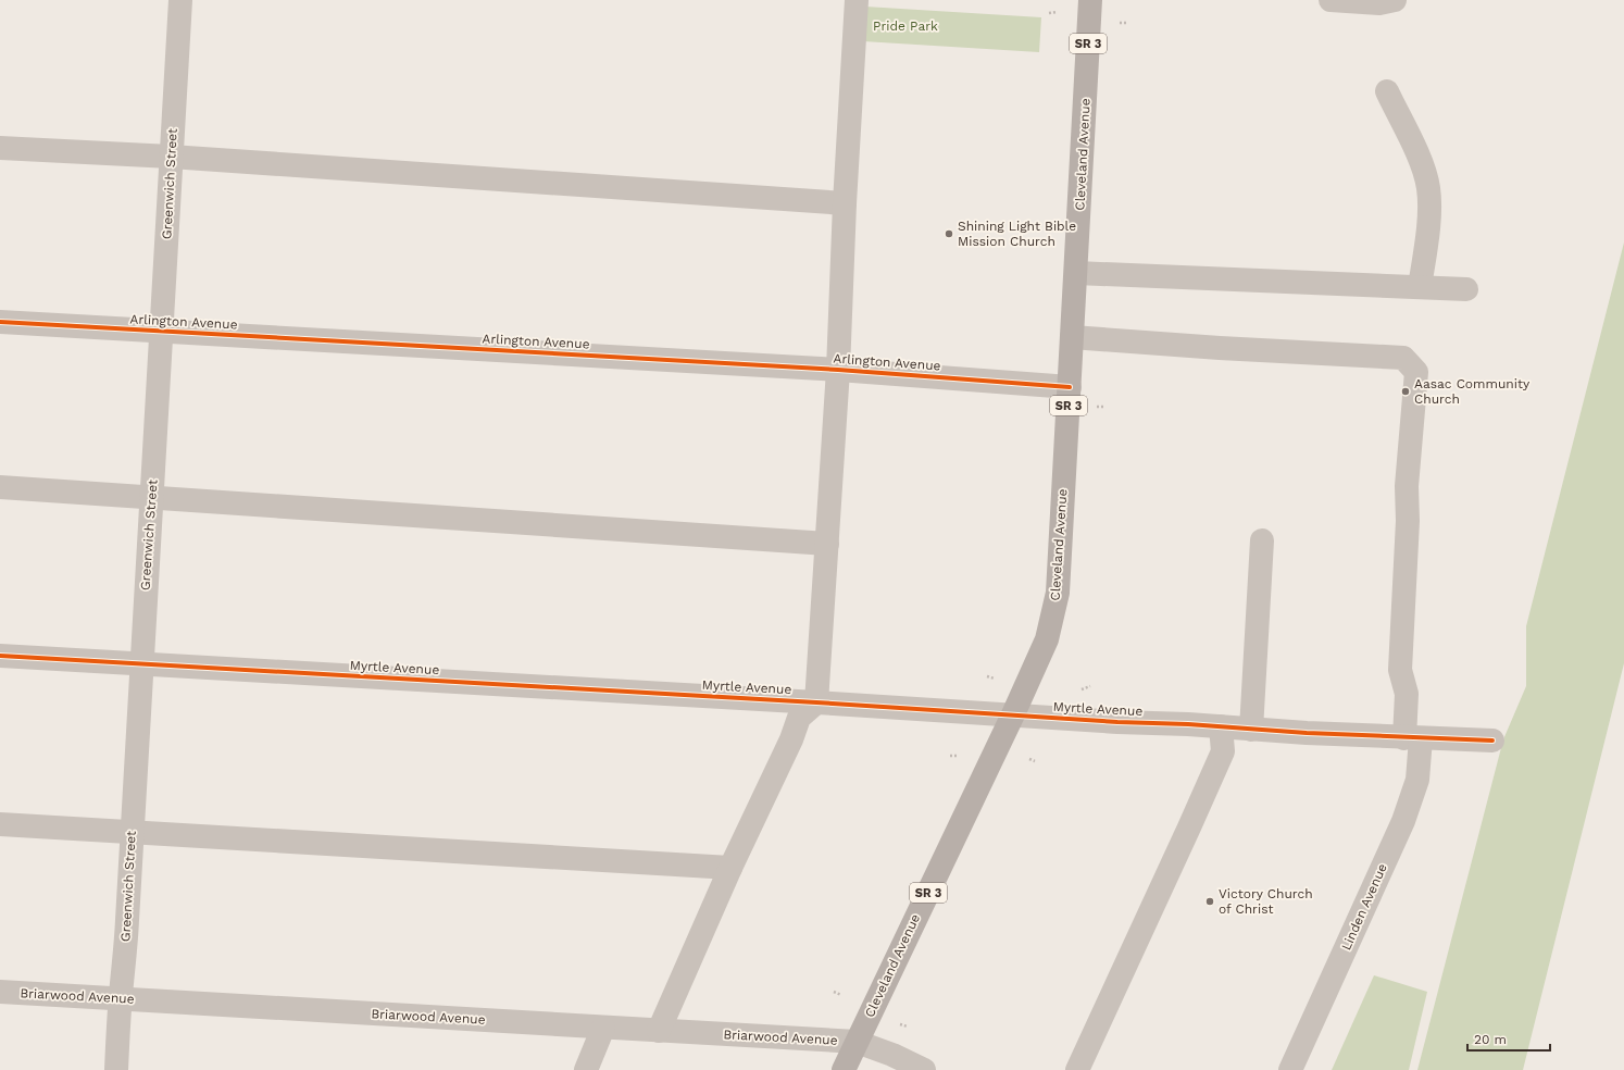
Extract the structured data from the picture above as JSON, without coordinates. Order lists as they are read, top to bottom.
{
  "streets": {
    "main road": ["SR 3", "Cleveland Avenue"],
    "street": [
      "Greenwich Street",
      "Arlington Avenue",
      "Myrtle Avenue",
      "Linden Avenue",
      "Briarwood Avenue"
    ]
  },
  "crossings": [
    ["Cleveland Avenue", "Arlington Avenue"],
    ["Cleveland Avenue", "Myrtle Avenue"],
    ["Cleveland Avenue", "Linden Avenue"],
    ["Cleveland Avenue", "Briarwood Avenue"],
    ["Greenwich Street", "Arlington Avenue"],
    ["Greenwich Street", "Myrtle Avenue"],
    ["Greenwich Street", "Briarwood Avenue"],
    ["Myrtle Avenue", "Linden Avenue"]
  ],
  "parks": ["Pride Park"],
  "places": ["Shining Light Bible Mission Church", "Aasac Community Church", "Victory Church of Christ"],
  "scale_bar": "20 m"
}
